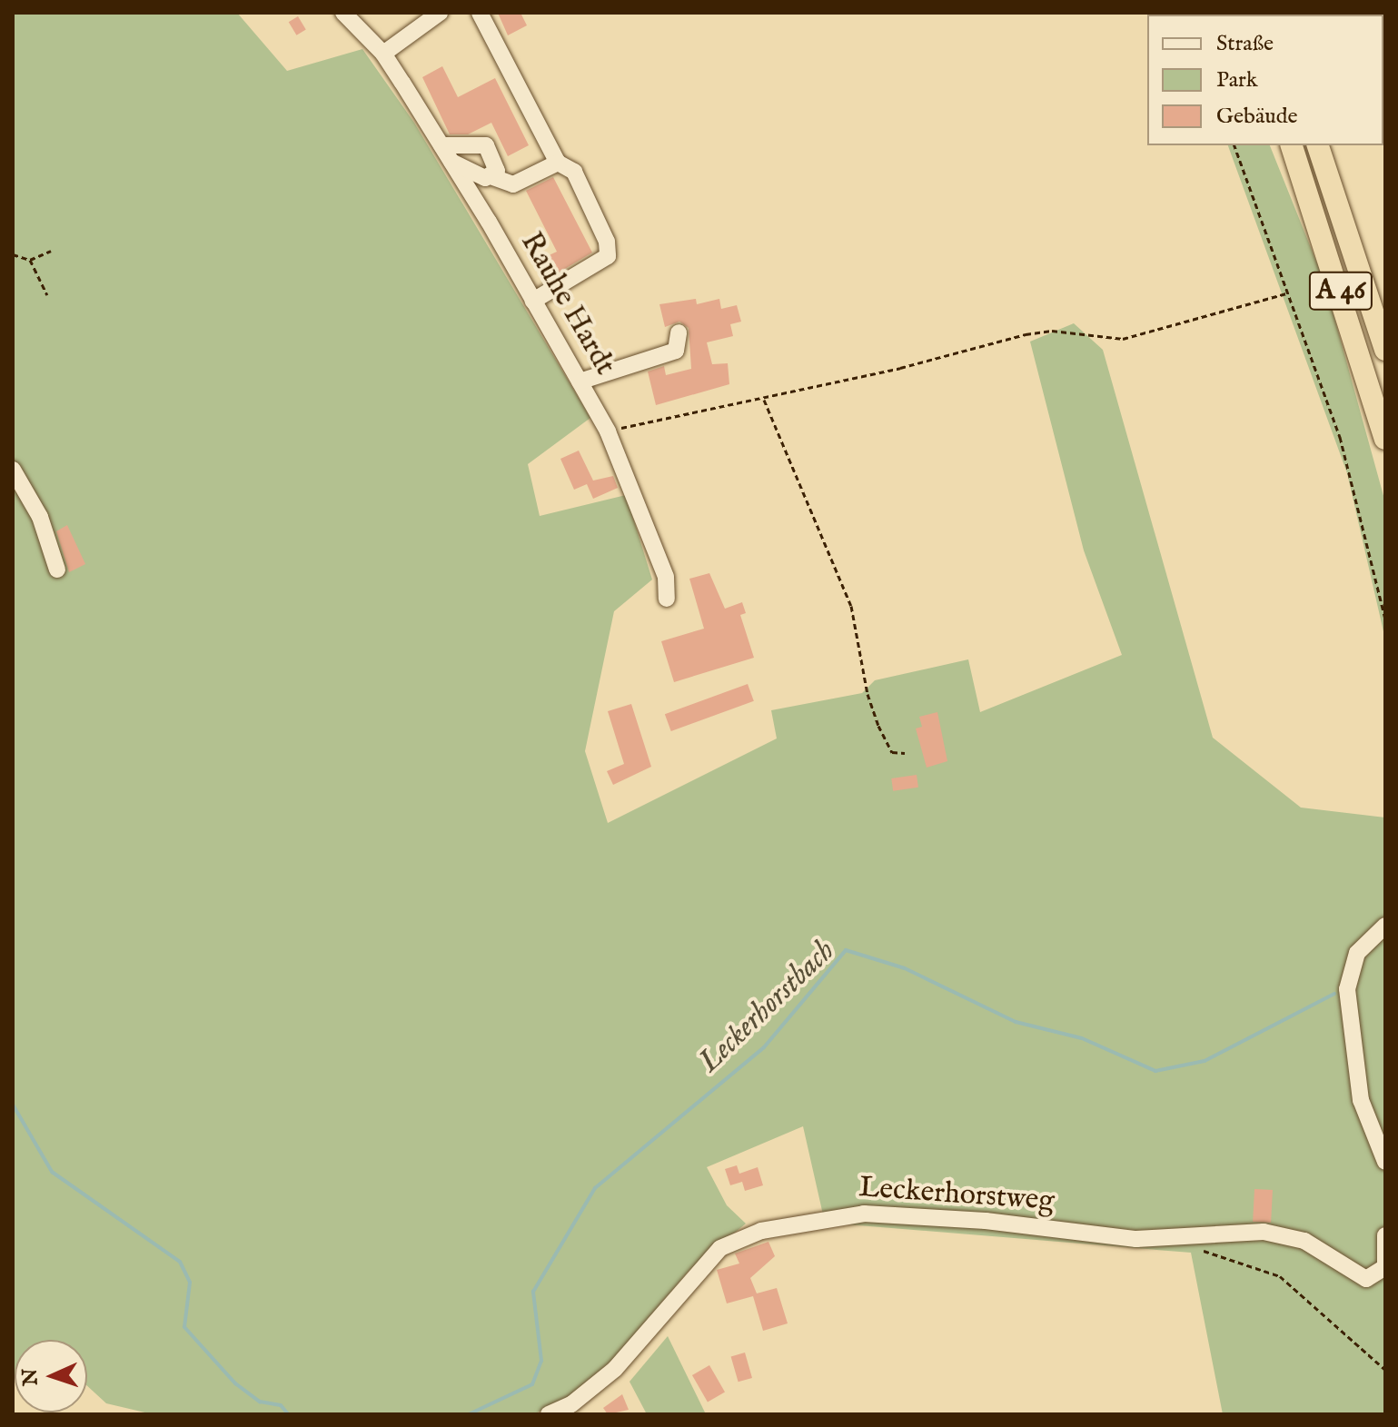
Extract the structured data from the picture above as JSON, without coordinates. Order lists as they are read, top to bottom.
{
  "streets": {
    "highway": ["A 46"],
    "street": ["Rauhe Hardt", "Leckerhorstweg"]
  },
  "water": ["Leckerhorstbach"],
  "legend": ["Straße", "Park", "Gebäude"],
  "north": "left"
}
